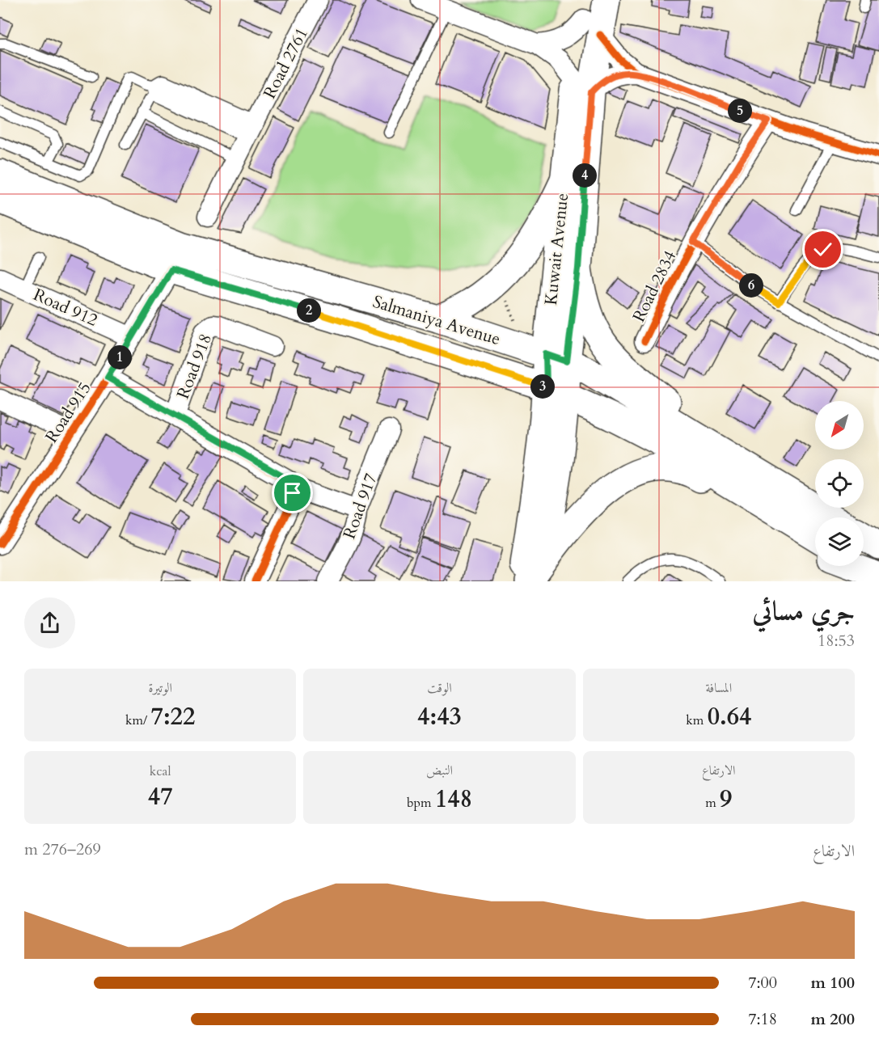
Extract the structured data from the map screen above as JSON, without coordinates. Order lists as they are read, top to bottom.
{
  "streets": {
    "main road": ["Kuwait Avenue", "Salmaniya Avenue"],
    "street": [
      "Road 2761",
      "Road 2834",
      "Road 912",
      "Road 918",
      "Road 915",
      "Road 917"
    ]
  },
  "crossings": [
    ["Kuwait Avenue", "Salmaniya Avenue"],
    ["Road 912", "Road 915"],
    ["Salmaniya Avenue", "Road 915"],
    ["Road 918", "Road 915"],
    ["Road 918", "Road 917"]
  ],
  "north": "bottom left",
  "page": {
    "pins": [
      "5",
      "4",
      "6",
      "2",
      "1",
      "3"
    ],
    "heading": ["جري مسائي", "18:53"],
    "stats": [
      ["المسافة", "0.64 km"],
      ["الوقت", "4:43"],
      ["الوتيرة", "7:22 /km"],
      ["الارتفاع", "9 m"],
      ["النبض", "148 bpm"],
      ["kcal", "47"]
    ],
    "chart": ["الارتفاع", "269–276 m"],
    "list": [
      {
        "name": "100 m",
        "note": "7:00"
      },
      {
        "name": "200 m",
        "note": "7:18"
      }
    ]
  }
}
